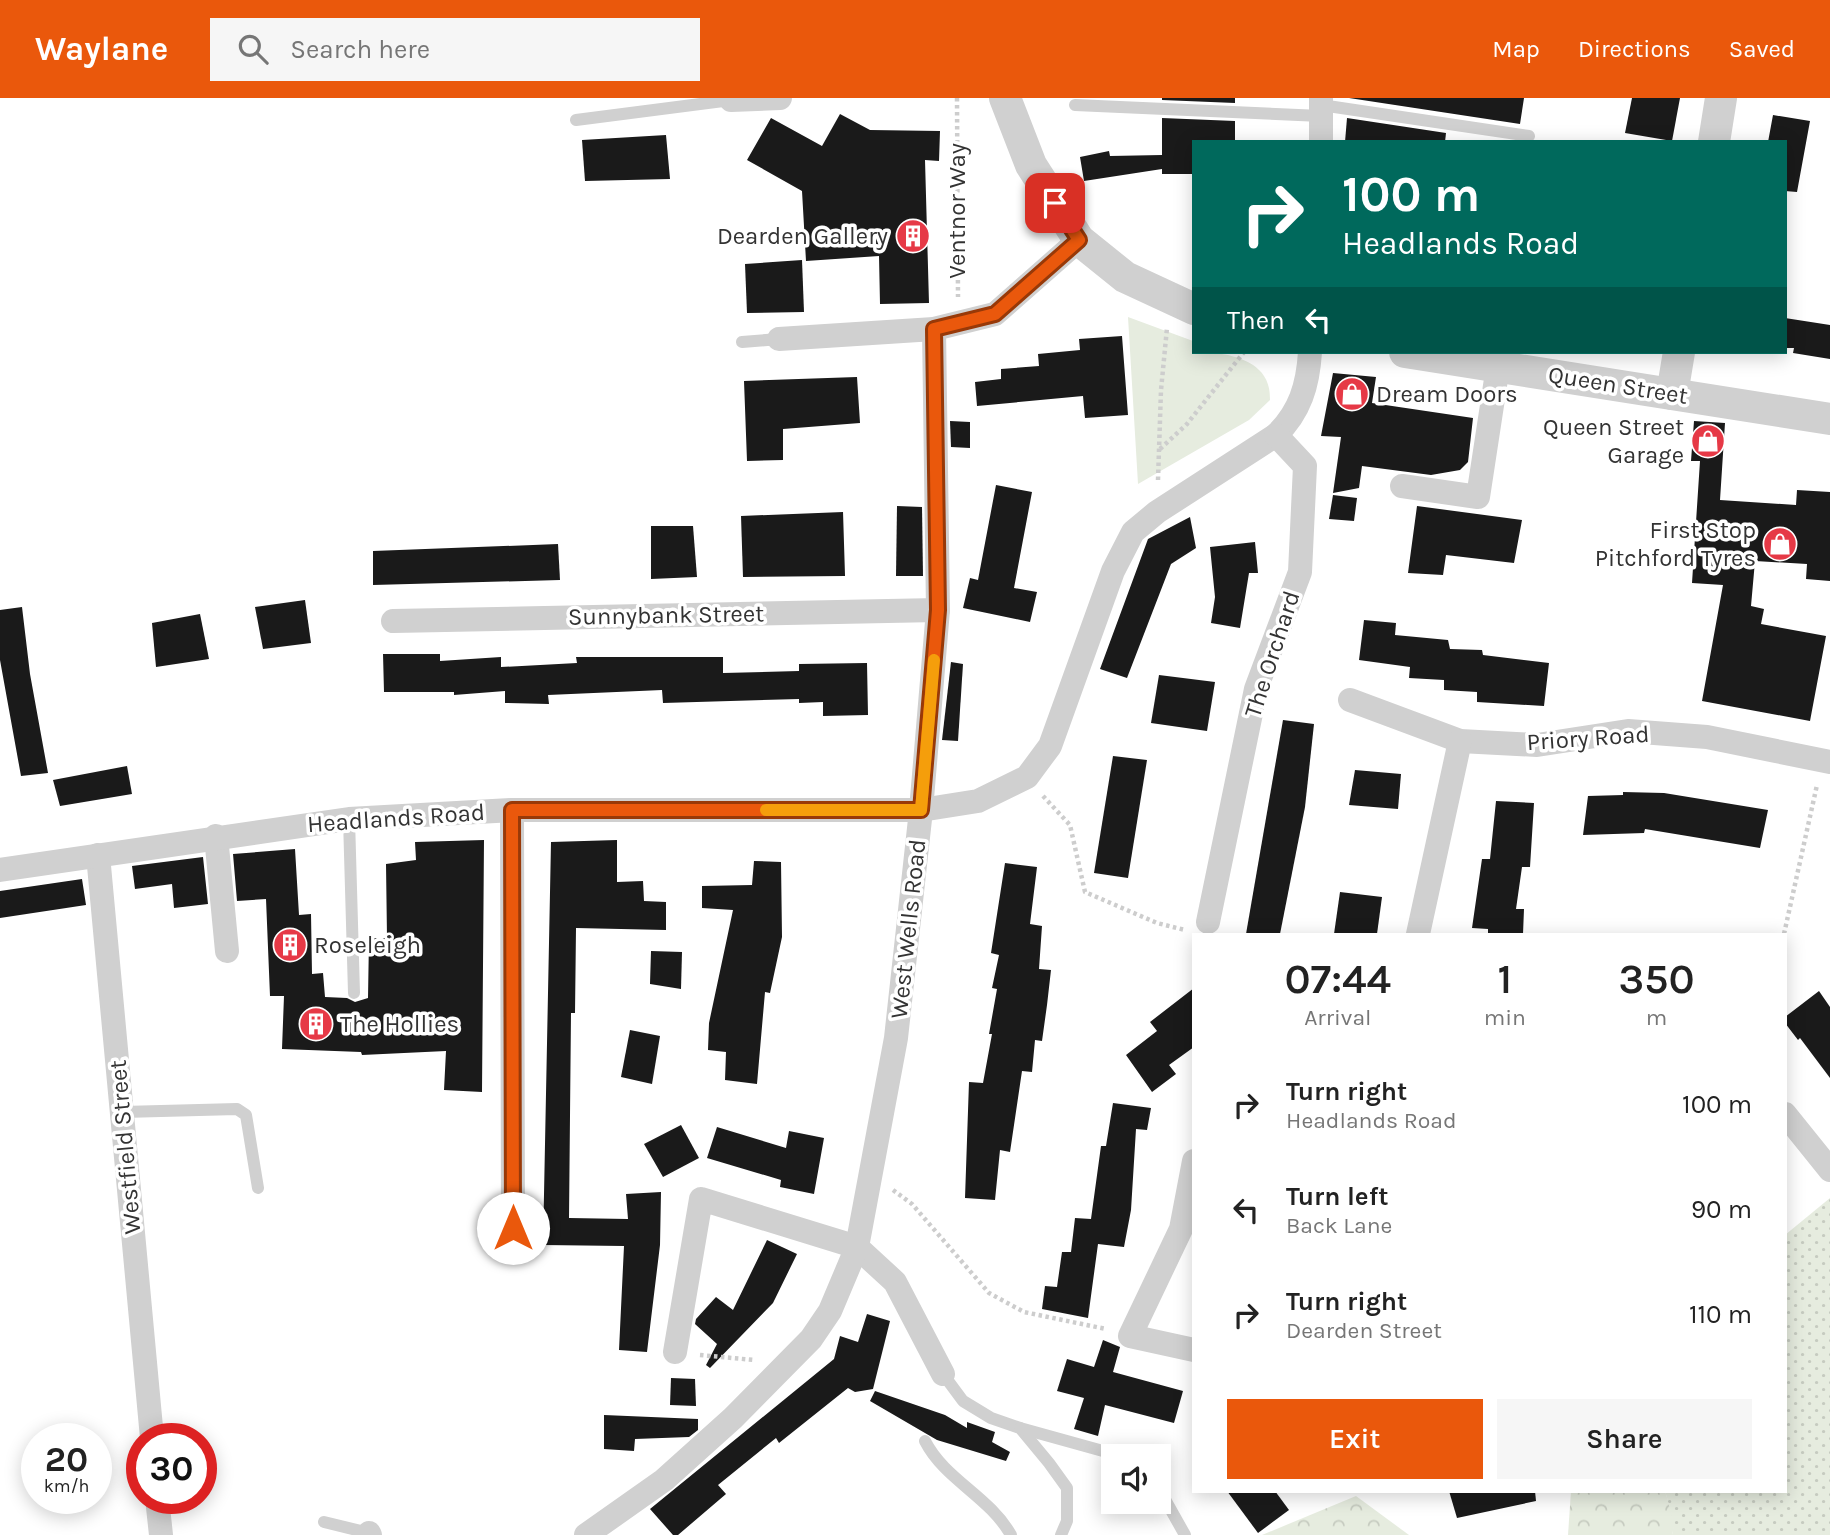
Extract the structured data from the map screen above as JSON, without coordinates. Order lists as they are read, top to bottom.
{
  "streets": {
    "street": [
      "Queen Street",
      "Sunnybank Street",
      "The Orchard",
      "Priory Road",
      "Headlands Road",
      "West Wells Road",
      "Westfield Street"
    ],
    "path": ["Ventnor Way"]
  },
  "crossings": [
    ["The Orchard", "West Wells Road"],
    ["Headlands Road", "West Wells Road"],
    ["Headlands Road", "Westfield Street"]
  ],
  "places": {
    "building": ["Dearden Gallery", "Roseleigh", "The Hollies"],
    "shop": ["Dream Doors", "Queen Street Garage", "First Stop Pitchford Tyres"]
  },
  "page": {
    "header": "Waylane",
    "search": "Search here",
    "nav": ["Map", "Directions", "Saved"],
    "turn": ["100 m", "Headlands Road"],
    "then": "Then",
    "eta": [
      "07:44",
      "Arrival",
      "1",
      "min",
      "350",
      "m"
    ],
    "list": [
      {
        "name": "Turn right",
        "note": "Headlands Road",
        "value": "100 m"
      },
      {
        "name": "Turn left",
        "note": "Back Lane",
        "value": "90 m"
      },
      {
        "name": "Turn right",
        "note": "Dearden Street",
        "value": "110 m"
      }
    ],
    "buttons": ["Exit", "Share"],
    "speed": "20 km/h",
    "limit": "30"
  }
}
